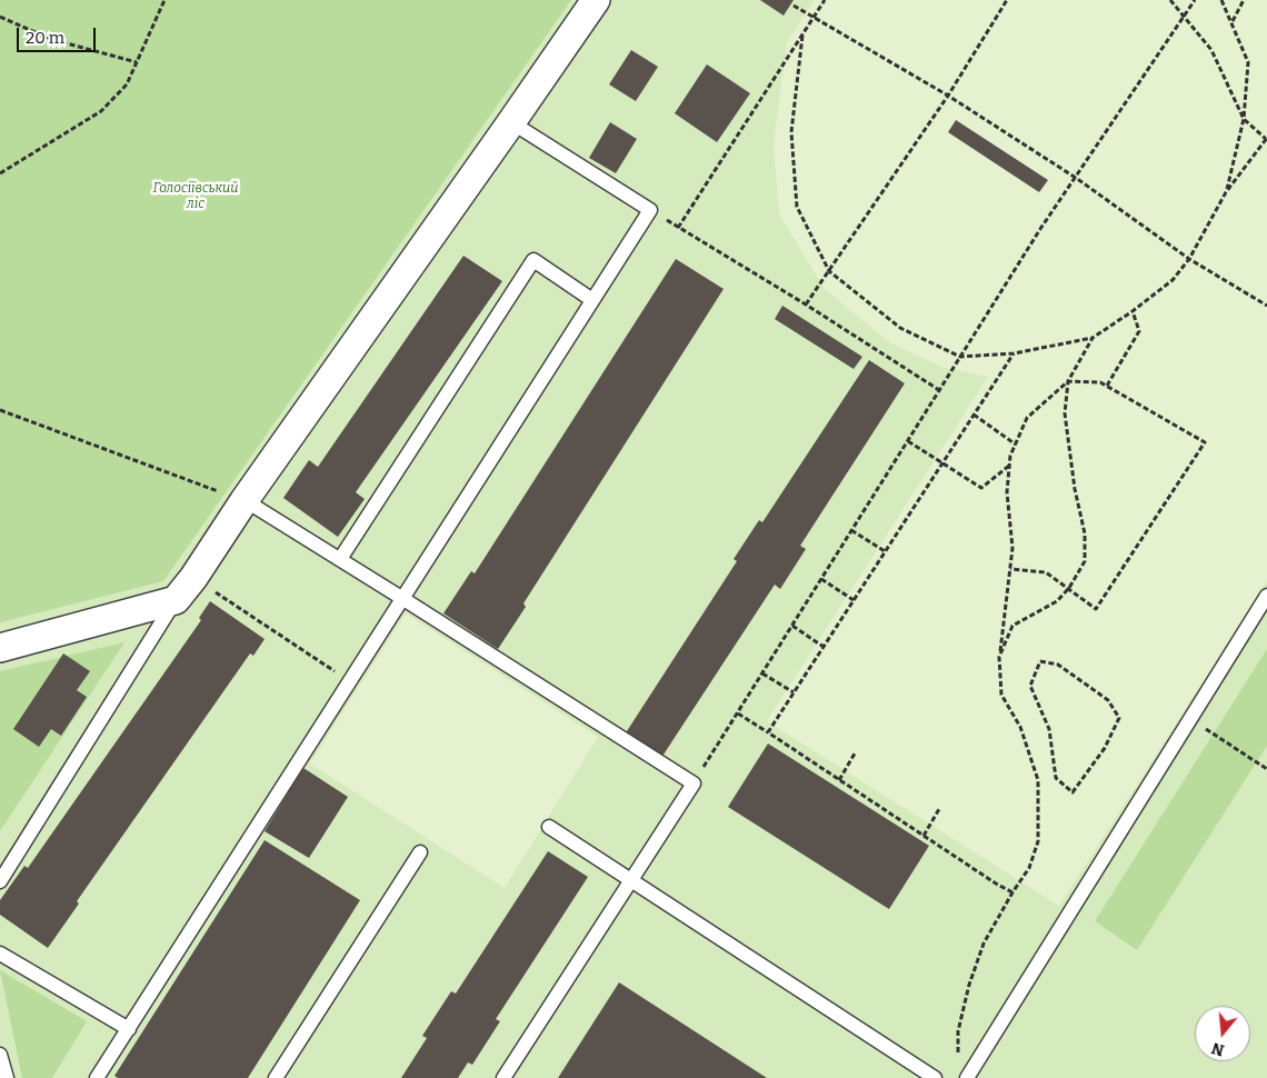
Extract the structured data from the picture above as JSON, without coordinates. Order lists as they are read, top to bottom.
{
  "parks": ["Голосіївський ліс"],
  "scale_bar": "20 m",
  "north": "bottom"
}
